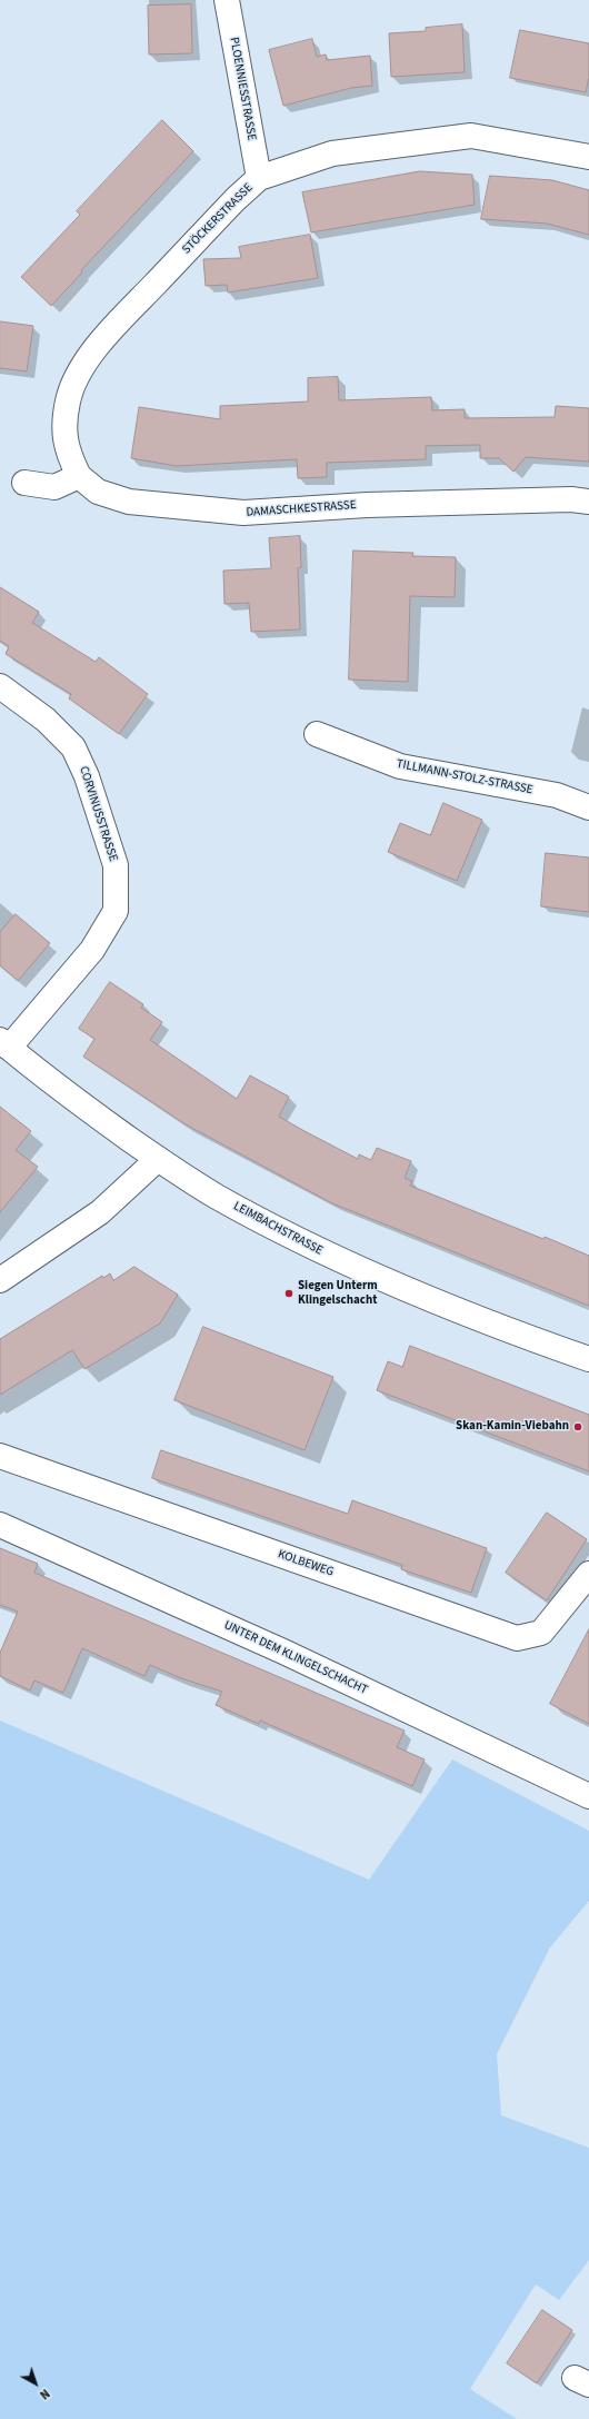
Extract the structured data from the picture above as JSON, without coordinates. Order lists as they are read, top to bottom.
{
  "streets": {
    "street": [
      "PLOENNIESSTRASSE",
      "STÖCKERSTRASSE",
      "DAMASCHKESTRASSE",
      "TILLMANN-STOLZ-STRASSE",
      "CORVINUSSTRASSE",
      "LEIMBACHSTRASSE",
      "KOLBEWEG",
      "UNTER DEM KLINGELSCHACHT"
    ]
  },
  "crossings": [
    ["PLOENNIESSTRASSE", "STÖCKERSTRASSE"],
    ["STÖCKERSTRASSE", "DAMASCHKESTRASSE"],
    ["CORVINUSSTRASSE", "LEIMBACHSTRASSE"]
  ],
  "places": ["Siegen Unterm Klingelschacht", "Skan-Kamin-Viebahn"],
  "north": "bottom right"
}
